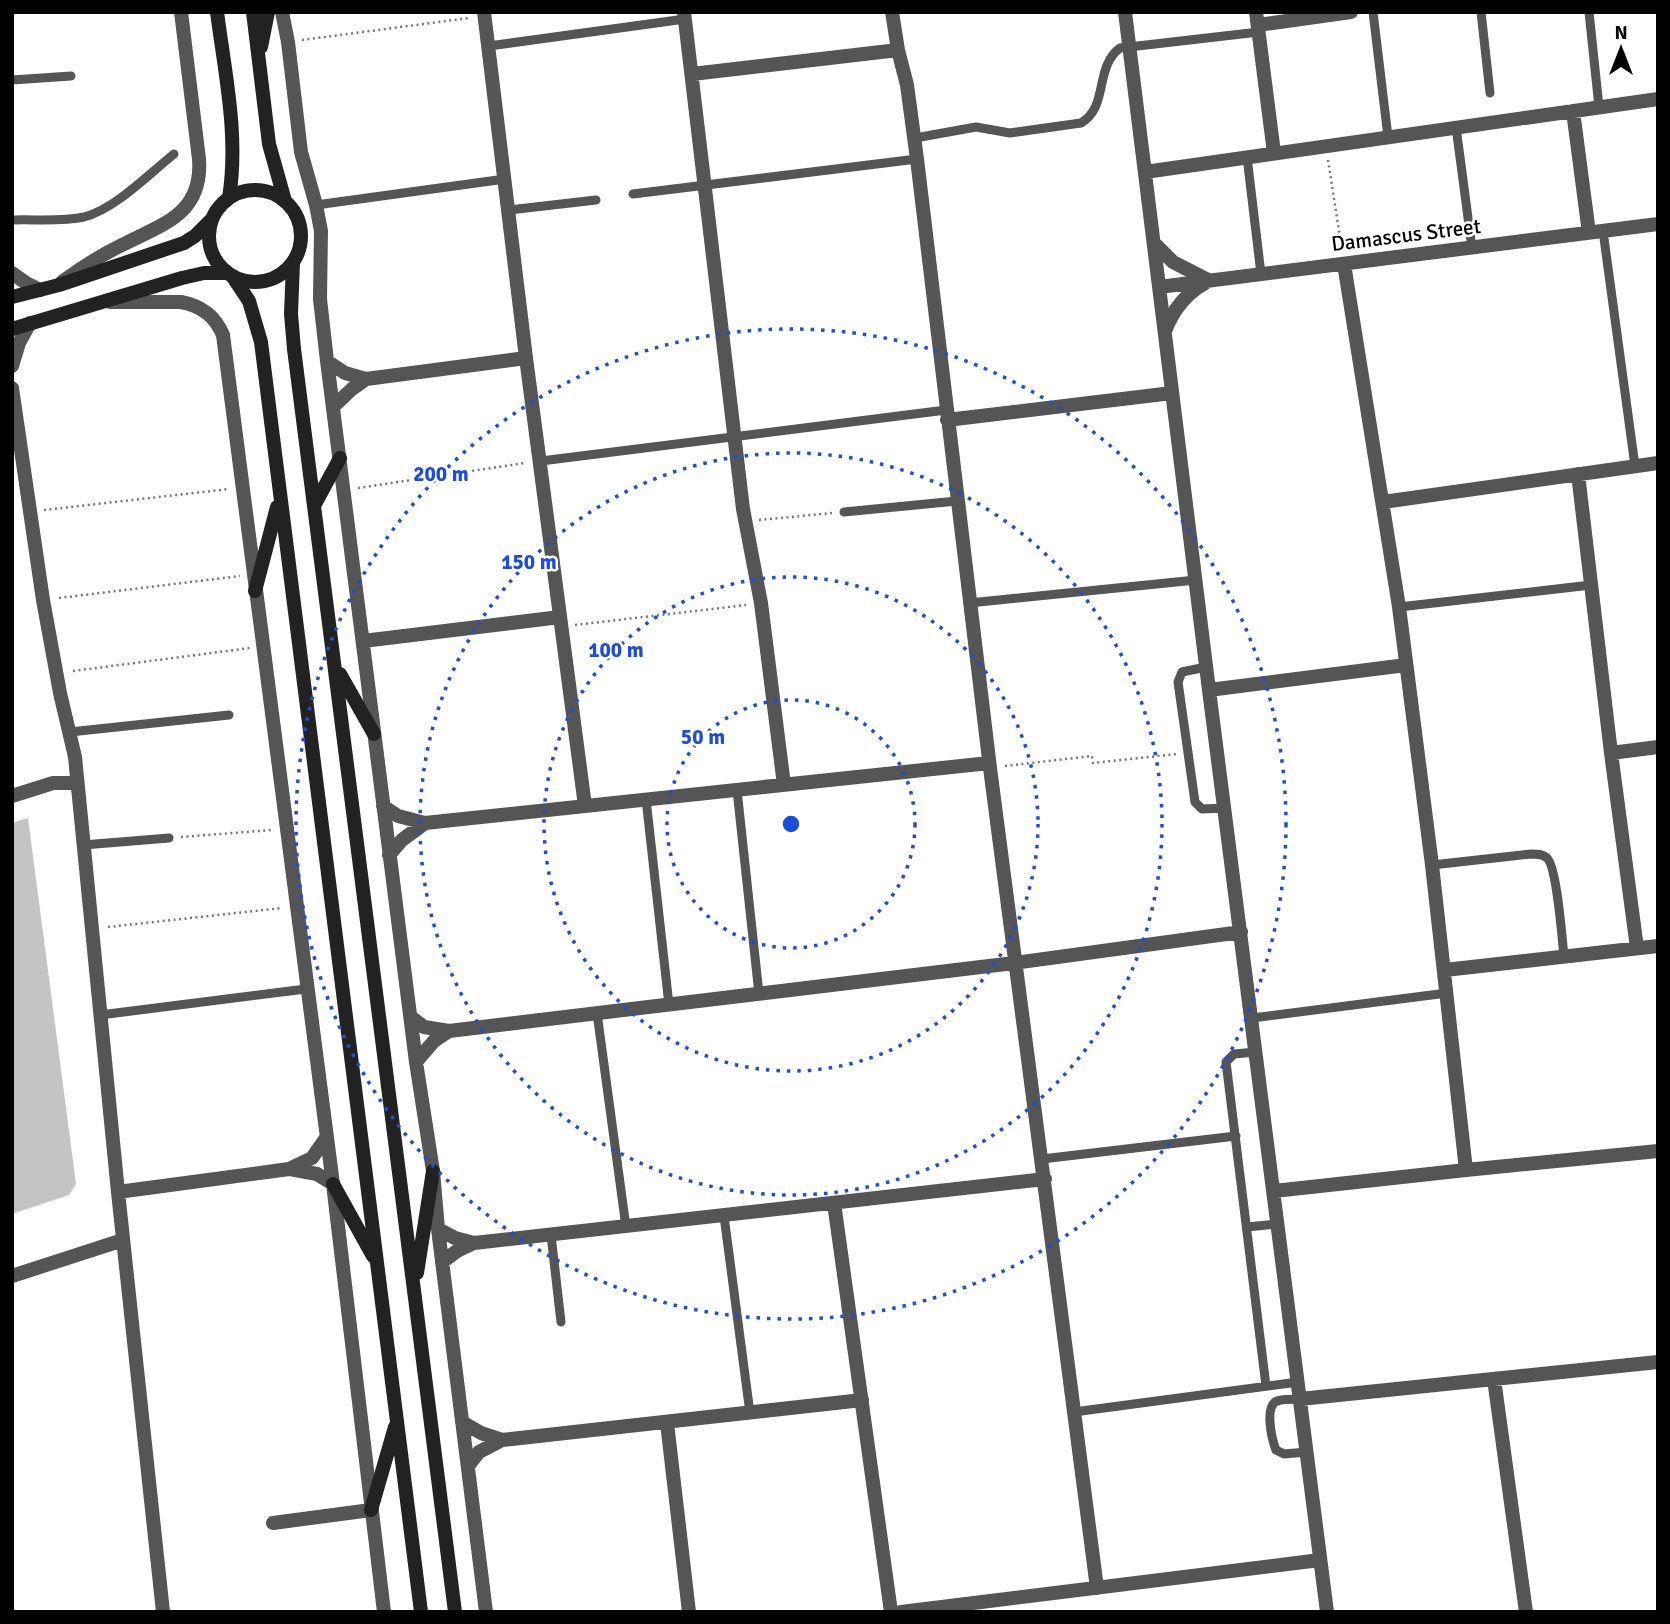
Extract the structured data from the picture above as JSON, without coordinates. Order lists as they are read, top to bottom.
{
  "streets": {
    "street": ["Damascus Street"]
  },
  "north": "top",
  "rings": [
    "200 m",
    "150 m",
    "100 m",
    "50 m"
  ]
}
